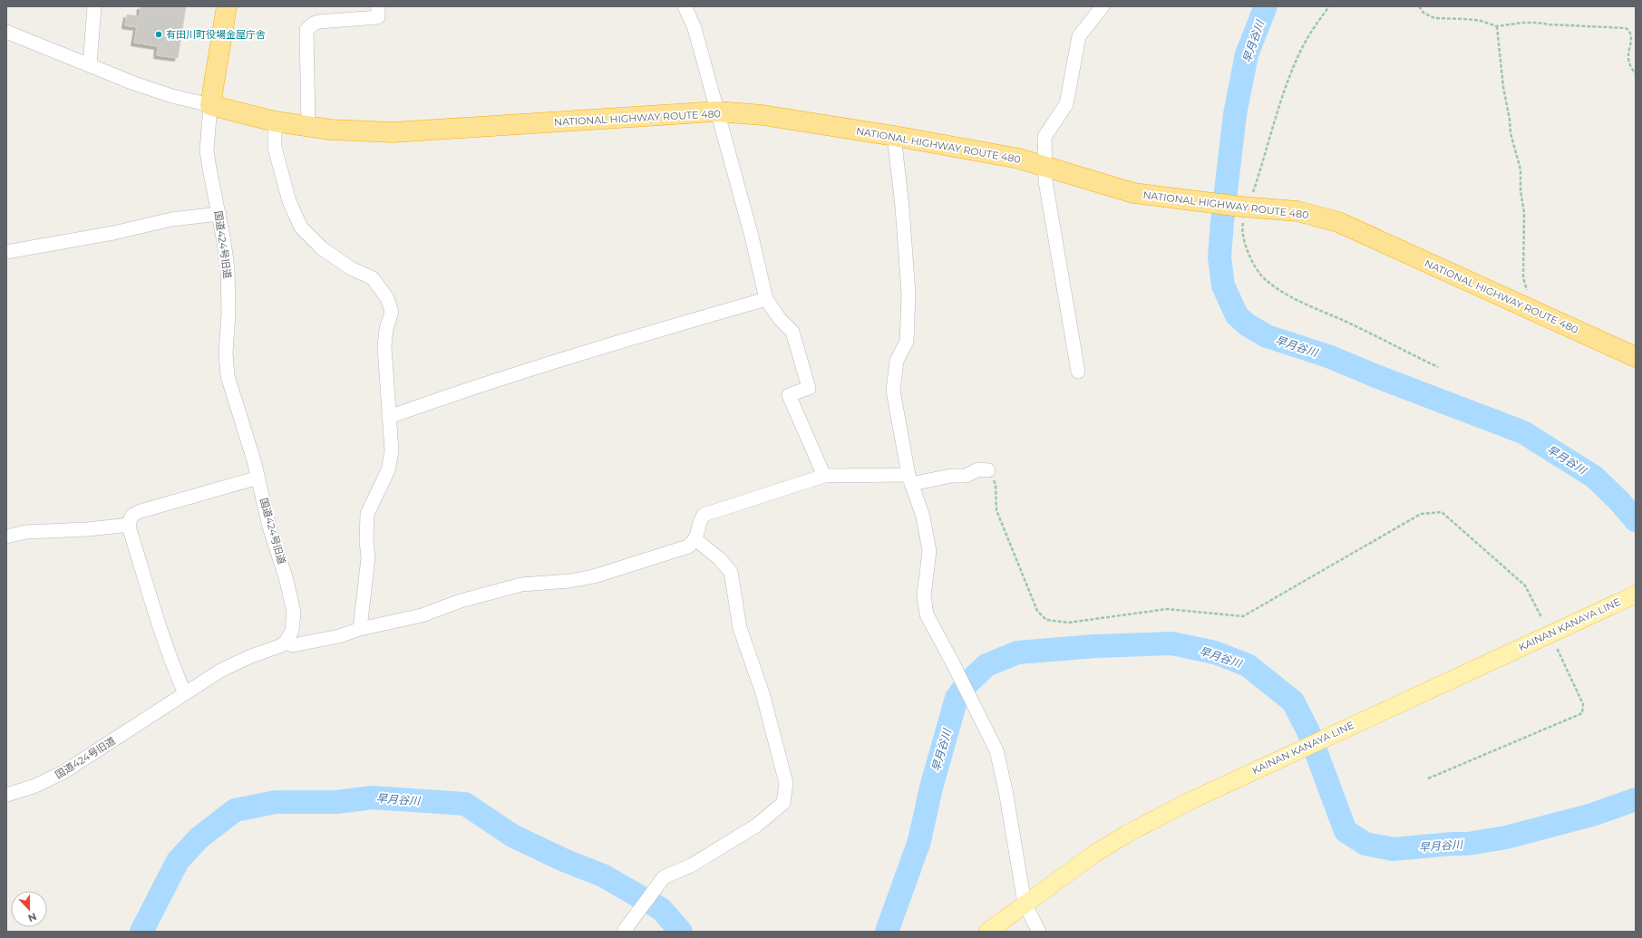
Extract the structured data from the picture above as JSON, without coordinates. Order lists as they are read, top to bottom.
{
  "streets": {
    "highway": ["NATIONAL HIGHWAY ROUTE 480"],
    "main road": ["KAINAN KANAYA LINE"],
    "street": ["国道424号旧道"]
  },
  "crossings": [
    ["NATIONAL HIGHWAY ROUTE 480", "国道424号旧道"]
  ],
  "water": ["早月谷川"],
  "places": ["有田川町役場金屋庁舎"],
  "north": "bottom"
}
